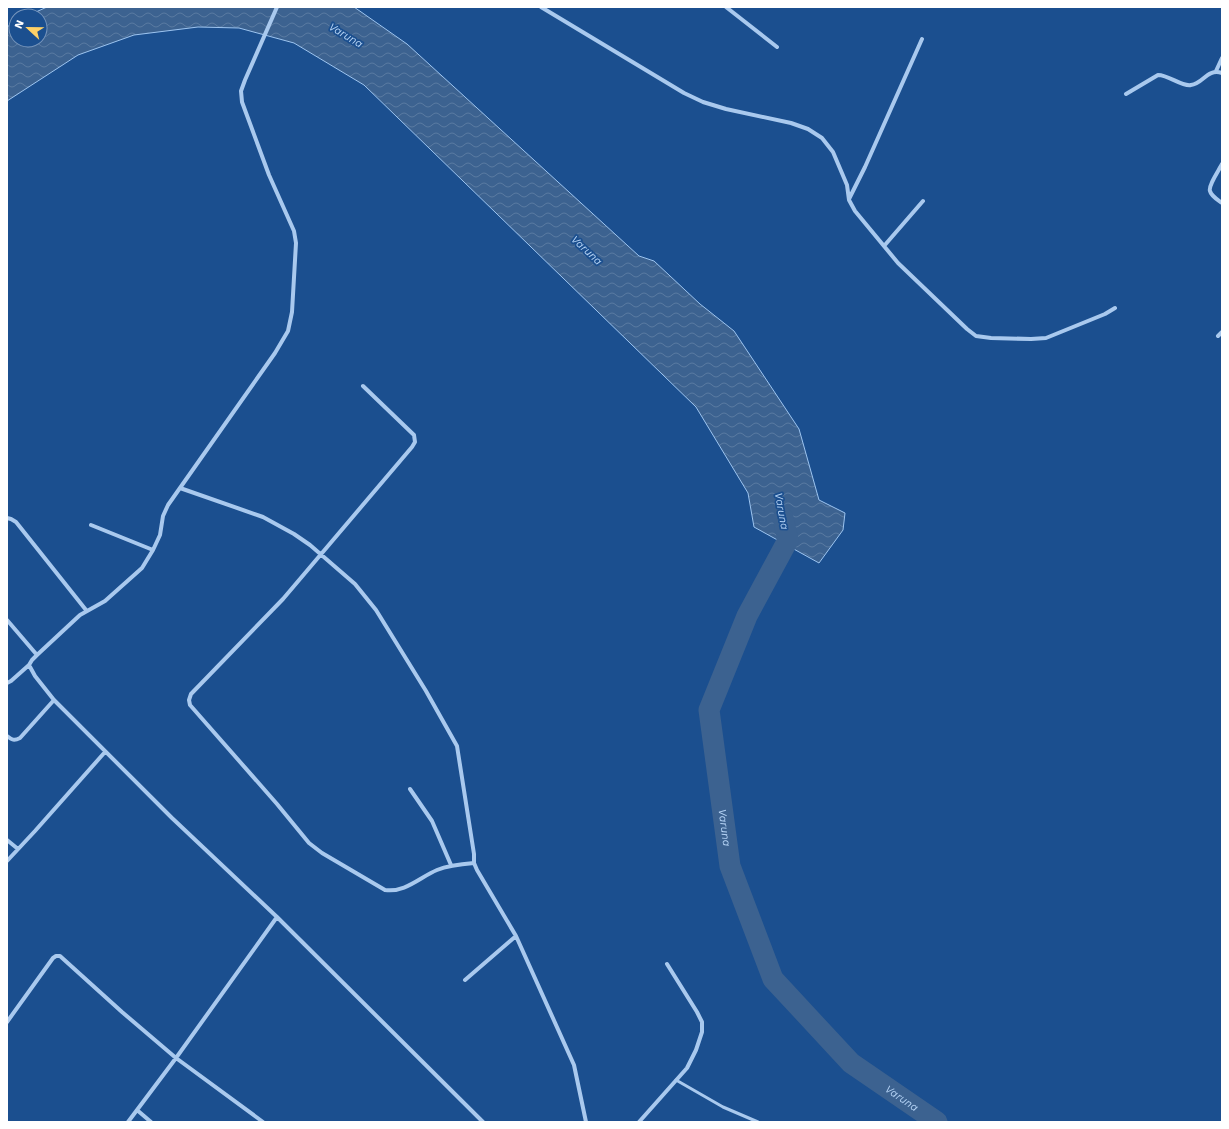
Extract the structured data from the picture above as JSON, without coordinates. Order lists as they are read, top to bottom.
{
  "water": ["Varuna"],
  "north": "left"
}
